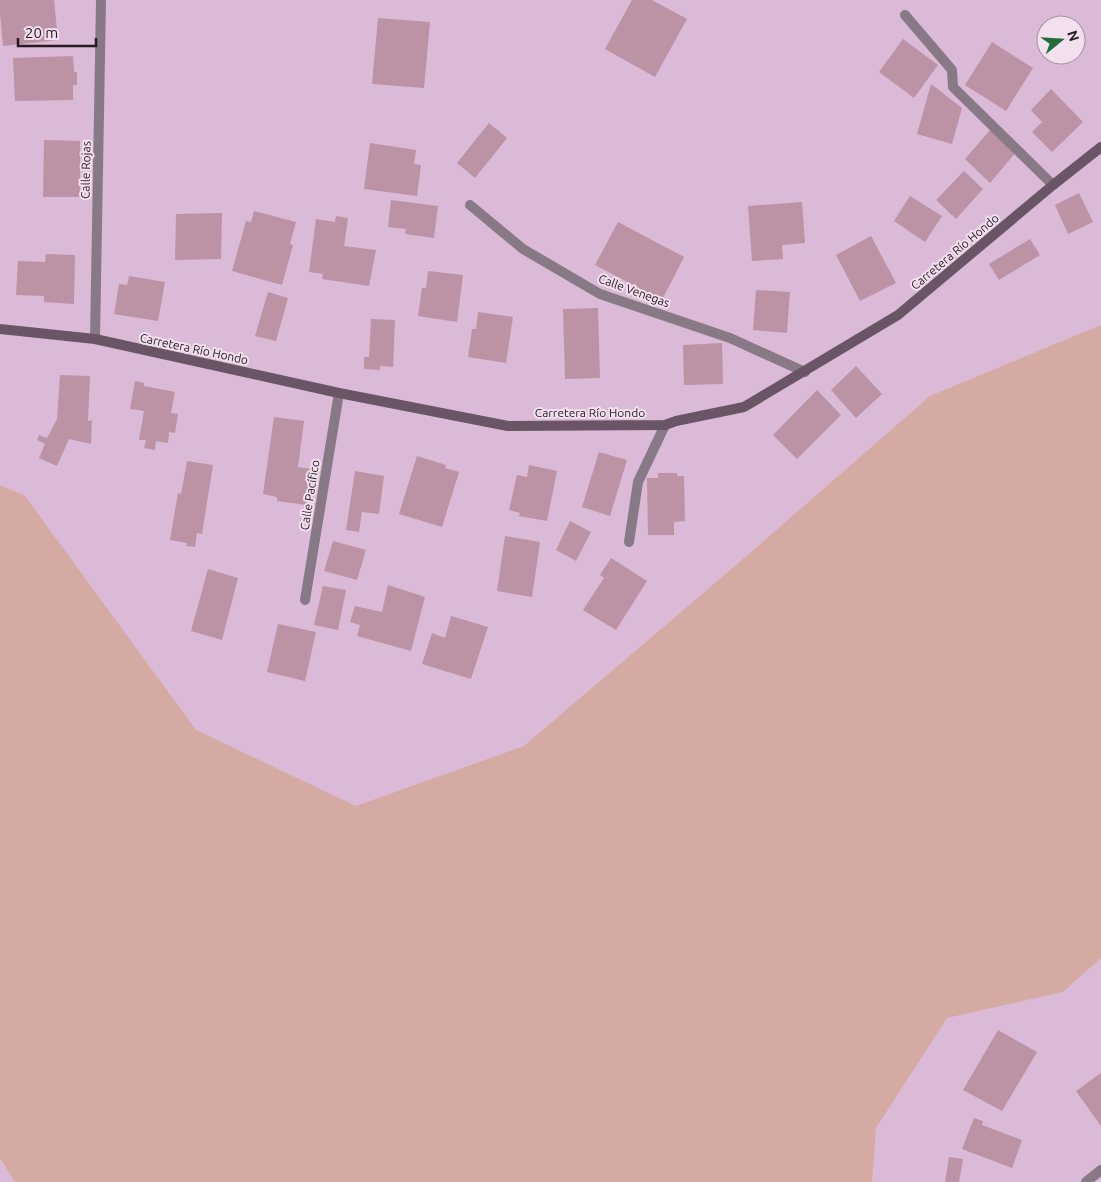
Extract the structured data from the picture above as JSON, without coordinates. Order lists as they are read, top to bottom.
{
  "streets": {
    "street": [
      "Calle Rojas",
      "Carretera Río Hondo",
      "Calle Venegas",
      "Calle Pacífico"
    ]
  },
  "crossings": [
    ["Calle Rojas", "Carretera Río Hondo"],
    ["Carretera Río Hondo", "Calle Venegas"],
    ["Carretera Río Hondo", "Calle Pacífico"]
  ],
  "scale_bar": "20 m",
  "north": "right"
}
